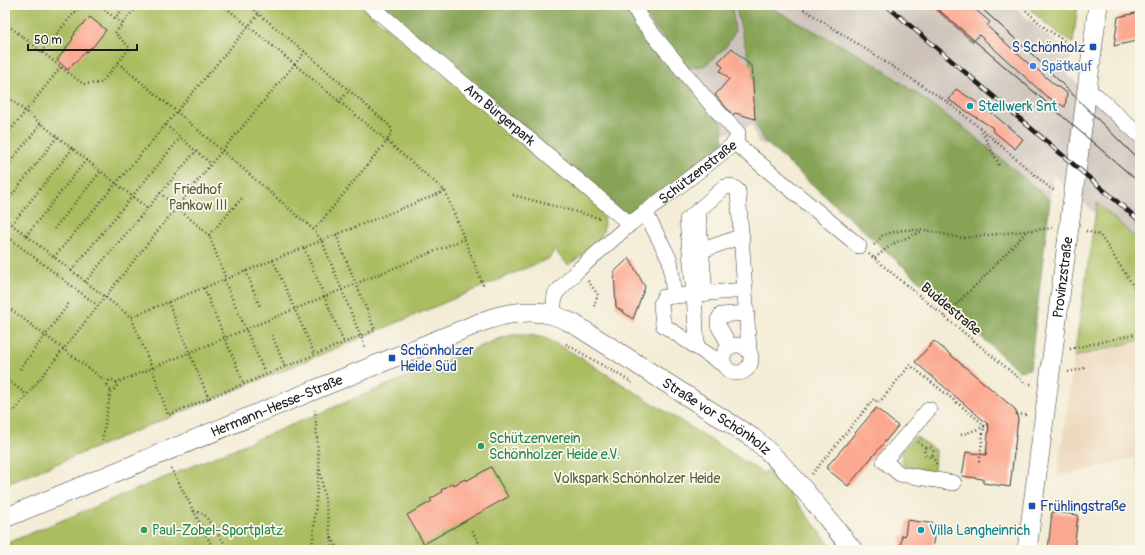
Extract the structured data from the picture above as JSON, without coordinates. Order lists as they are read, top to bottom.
{
  "streets": {
    "main road": ["Provinzstraße", "Hermann-Hesse-Straße", "Straße vor Schönholz"],
    "street": ["Am Bürgerpark", "Schützenstraße"],
    "path": ["Buddestraße"]
  },
  "crossings": [
    ["Am Bürgerpark", "Schützenstraße"],
    ["Schützenstraße", "Buddestraße"],
    ["Schützenstraße", "Hermann-Hesse-Straße"],
    ["Schützenstraße", "Straße vor Schönholz"],
    ["Hermann-Hesse-Straße", "Straße vor Schönholz"]
  ],
  "parks": ["Friedhof Pankow III", "Volkspark Schönholzer Heide"],
  "places": {
    "transit": ["S Schönholz", "Schönholzer Heide Süd", "Frühlingstraße"],
    "other": [
      "Spätkauf",
      "Stellwerk Snt",
      "Schützenverein Schönholzer Heide e.V.",
      "Paul-Zobel-Sportplatz",
      "Villa Langheinrich"
    ]
  },
  "scale_bar": "50 m"
}
